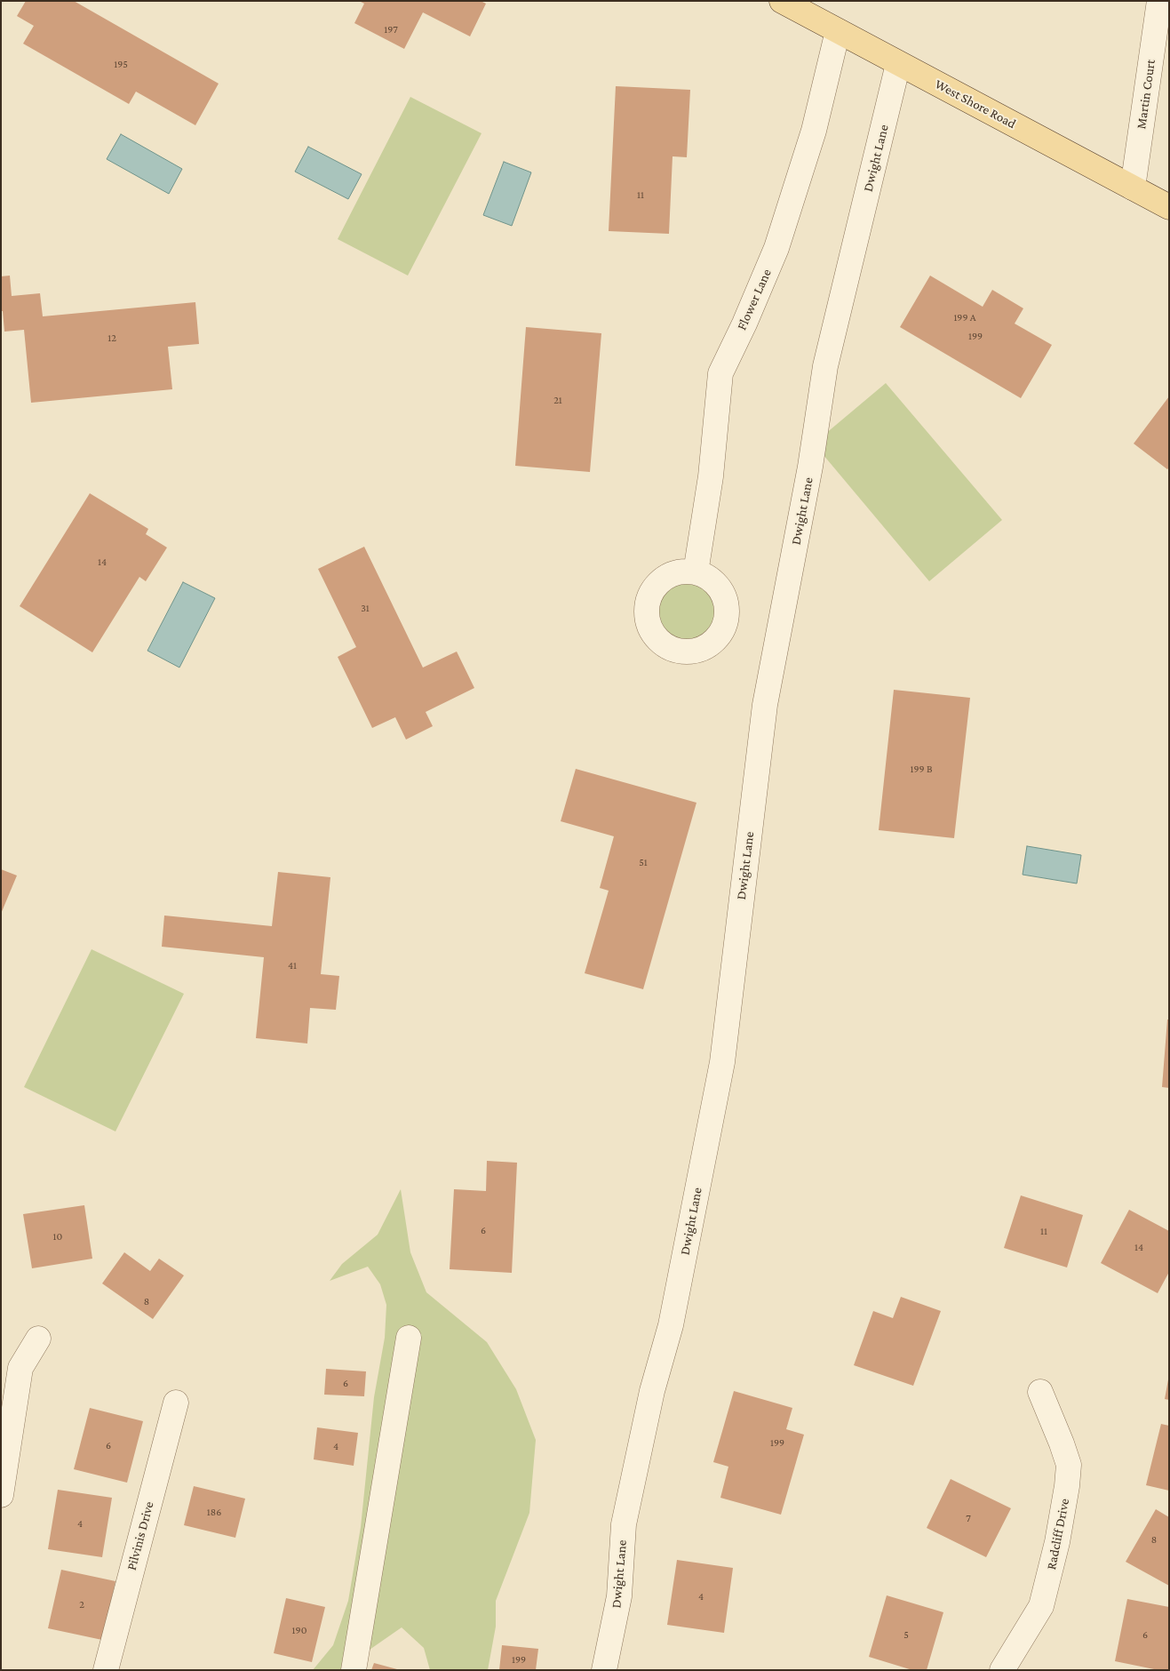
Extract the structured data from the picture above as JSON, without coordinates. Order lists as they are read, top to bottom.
{
  "streets": {
    "main road": ["West Shore Road"],
    "street": [
      "Martin Court",
      "Dwight Lane",
      "Flower Lane",
      "Radcliff Drive",
      "Pilvinis Drive"
    ]
  },
  "crossings": [
    ["Martin Court", "West Shore Road"],
    ["West Shore Road", "Dwight Lane"],
    ["West Shore Road", "Flower Lane"]
  ],
  "house_numbers": [
    "197",
    "195",
    "11",
    "199 A",
    "199",
    "12",
    "21",
    "14",
    "31",
    "199 B",
    "51",
    "41",
    "6",
    "11",
    "10",
    "14",
    "8",
    "6",
    "199",
    "6",
    "4",
    "186",
    "7",
    "4",
    "8",
    "4",
    "2",
    "190",
    "5",
    "6",
    "199"
  ]
}
